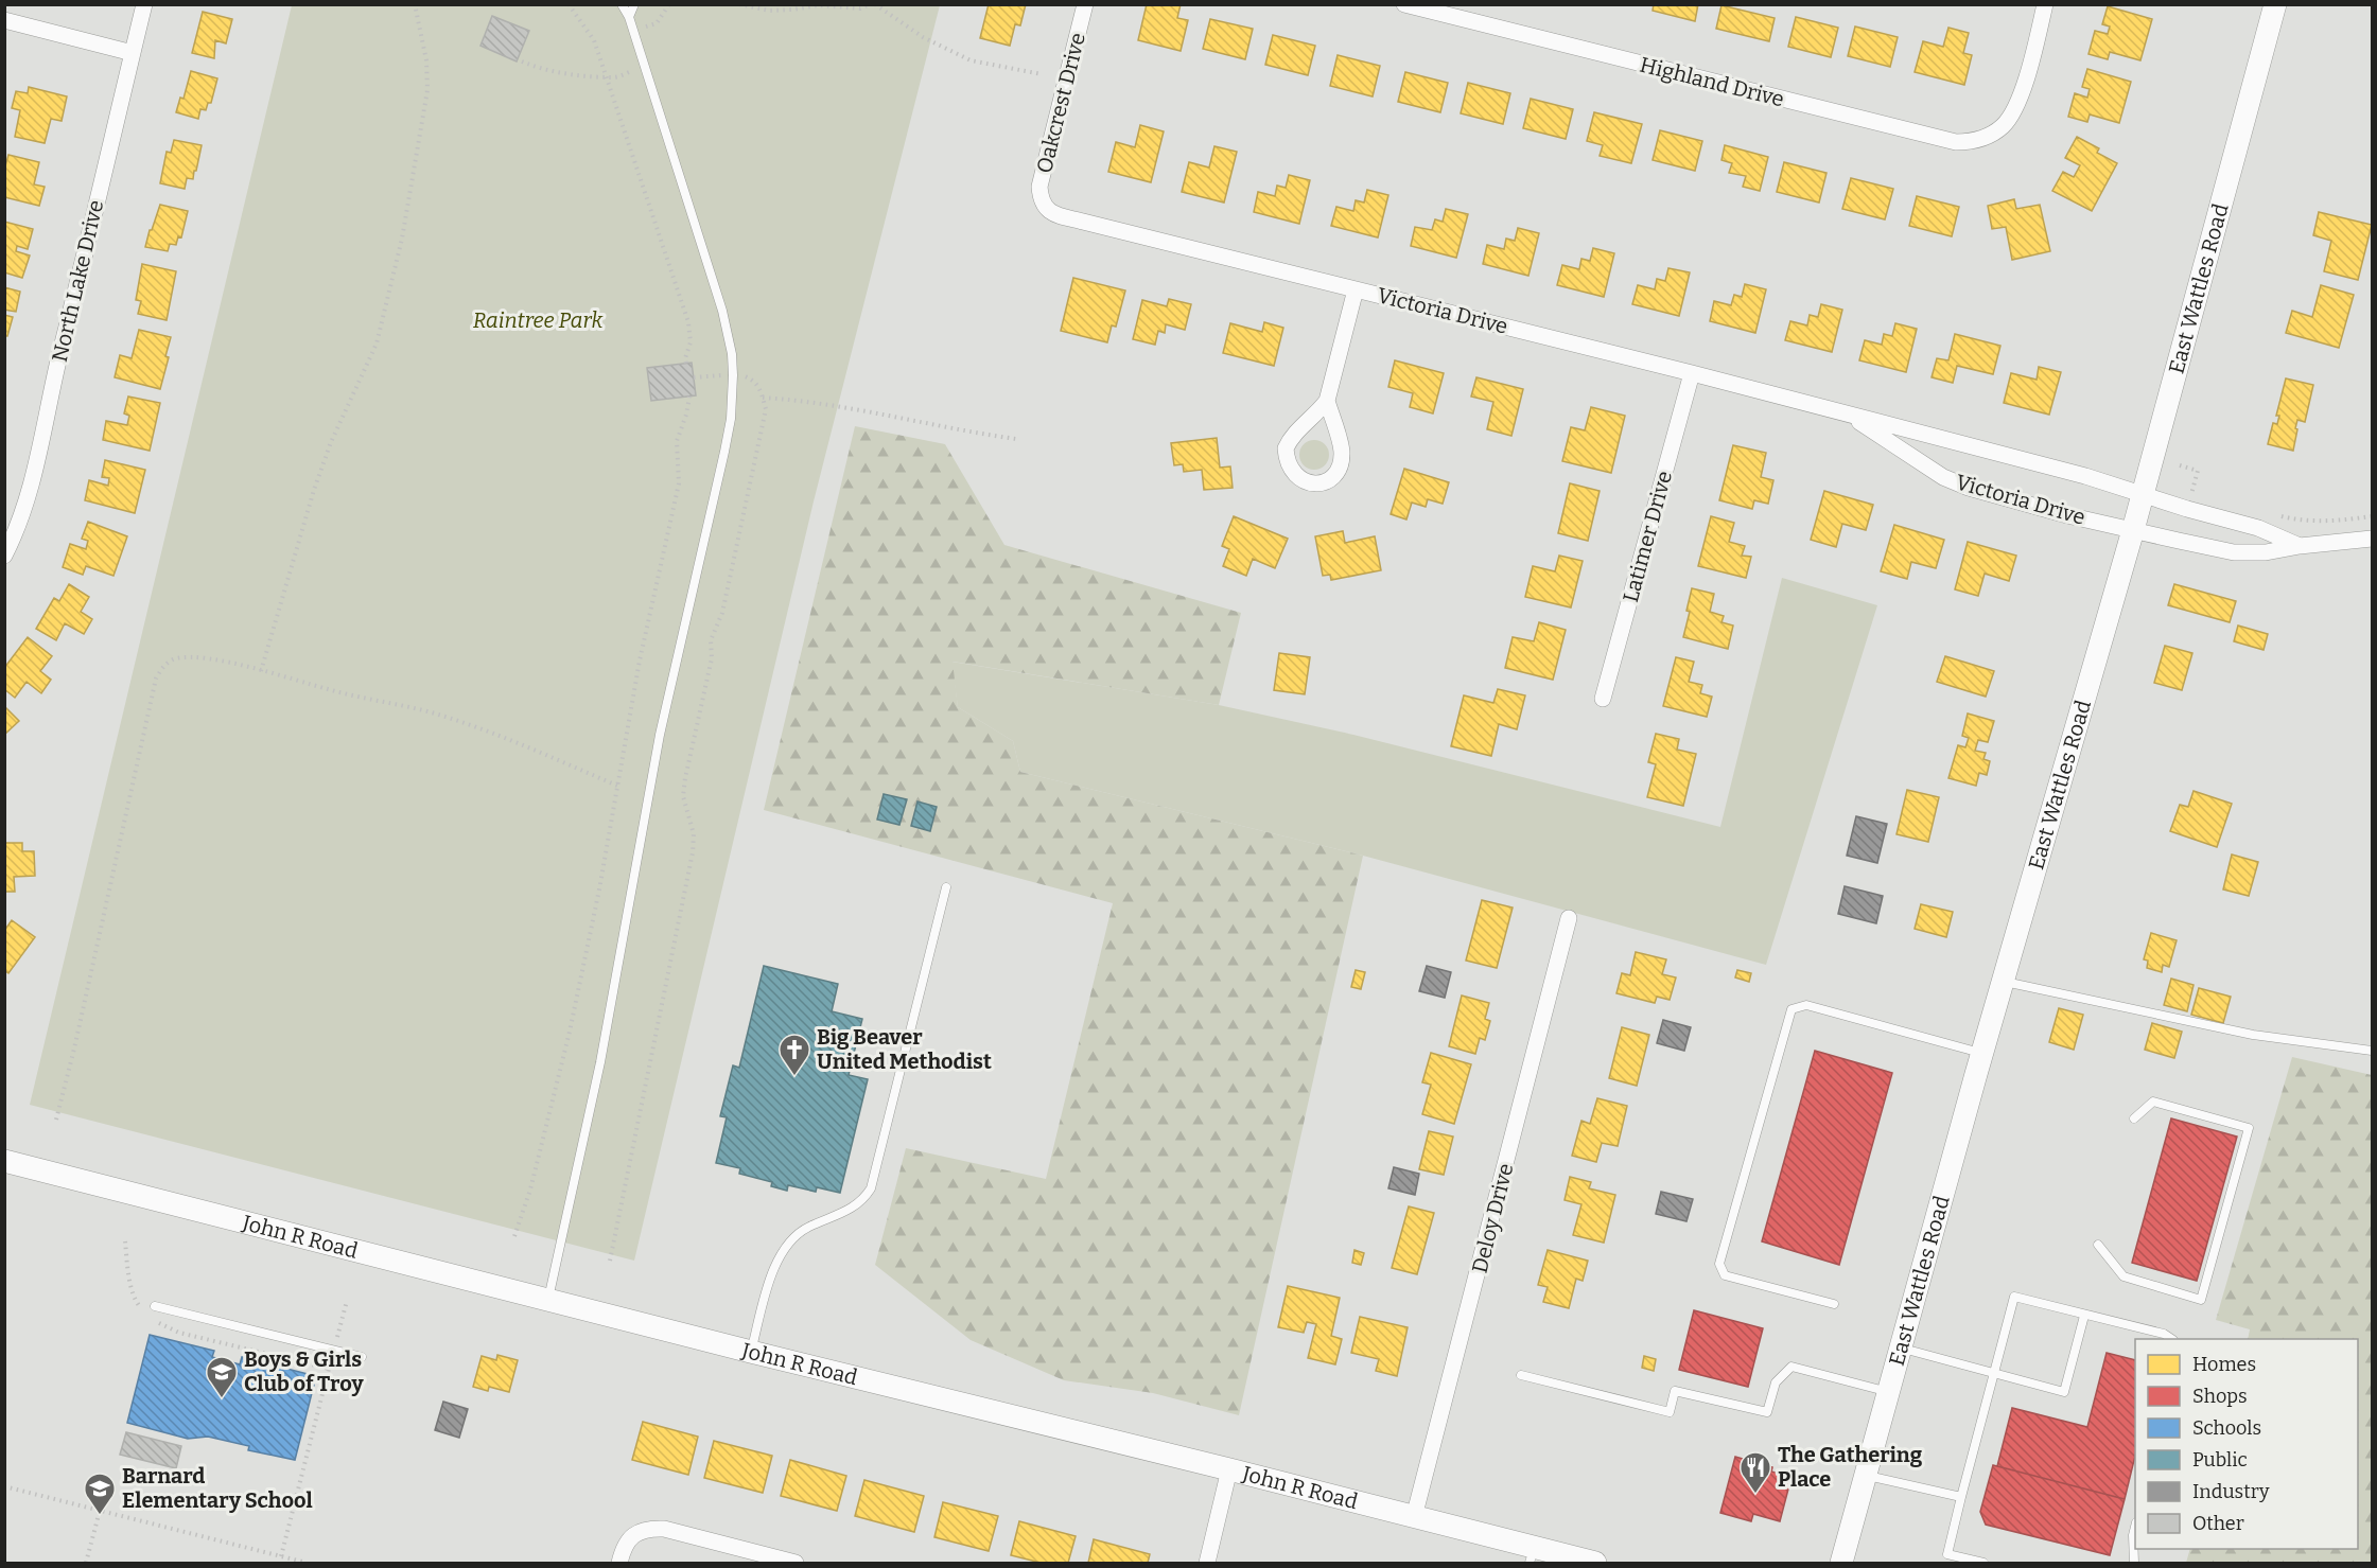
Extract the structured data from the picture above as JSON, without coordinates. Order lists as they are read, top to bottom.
{
  "streets": {
    "main road": ["East Wattles Road", "John R Road"],
    "street": [
      "Highland Drive",
      "Oakcrest Drive",
      "North Lake Drive",
      "Victoria Drive",
      "Latimer Drive",
      "Deloy Drive"
    ]
  },
  "crossings": [
    ["Oakcrest Drive", "Victoria Drive"],
    ["East Wattles Road", "Victoria Drive"],
    ["Victoria Drive", "Latimer Drive"],
    ["Deloy Drive", "John R Road"]
  ],
  "parks": ["Raintree Park"],
  "places": {
    "church": ["Big Beaver United Methodist"],
    "school or university": ["Boys & Girls Club of Troy", "Barnard Elementary School"],
    "restaurant": ["The Gathering Place"]
  },
  "legend": [
    "Homes",
    "Shops",
    "Schools",
    "Public",
    "Industry",
    "Other"
  ]
}
